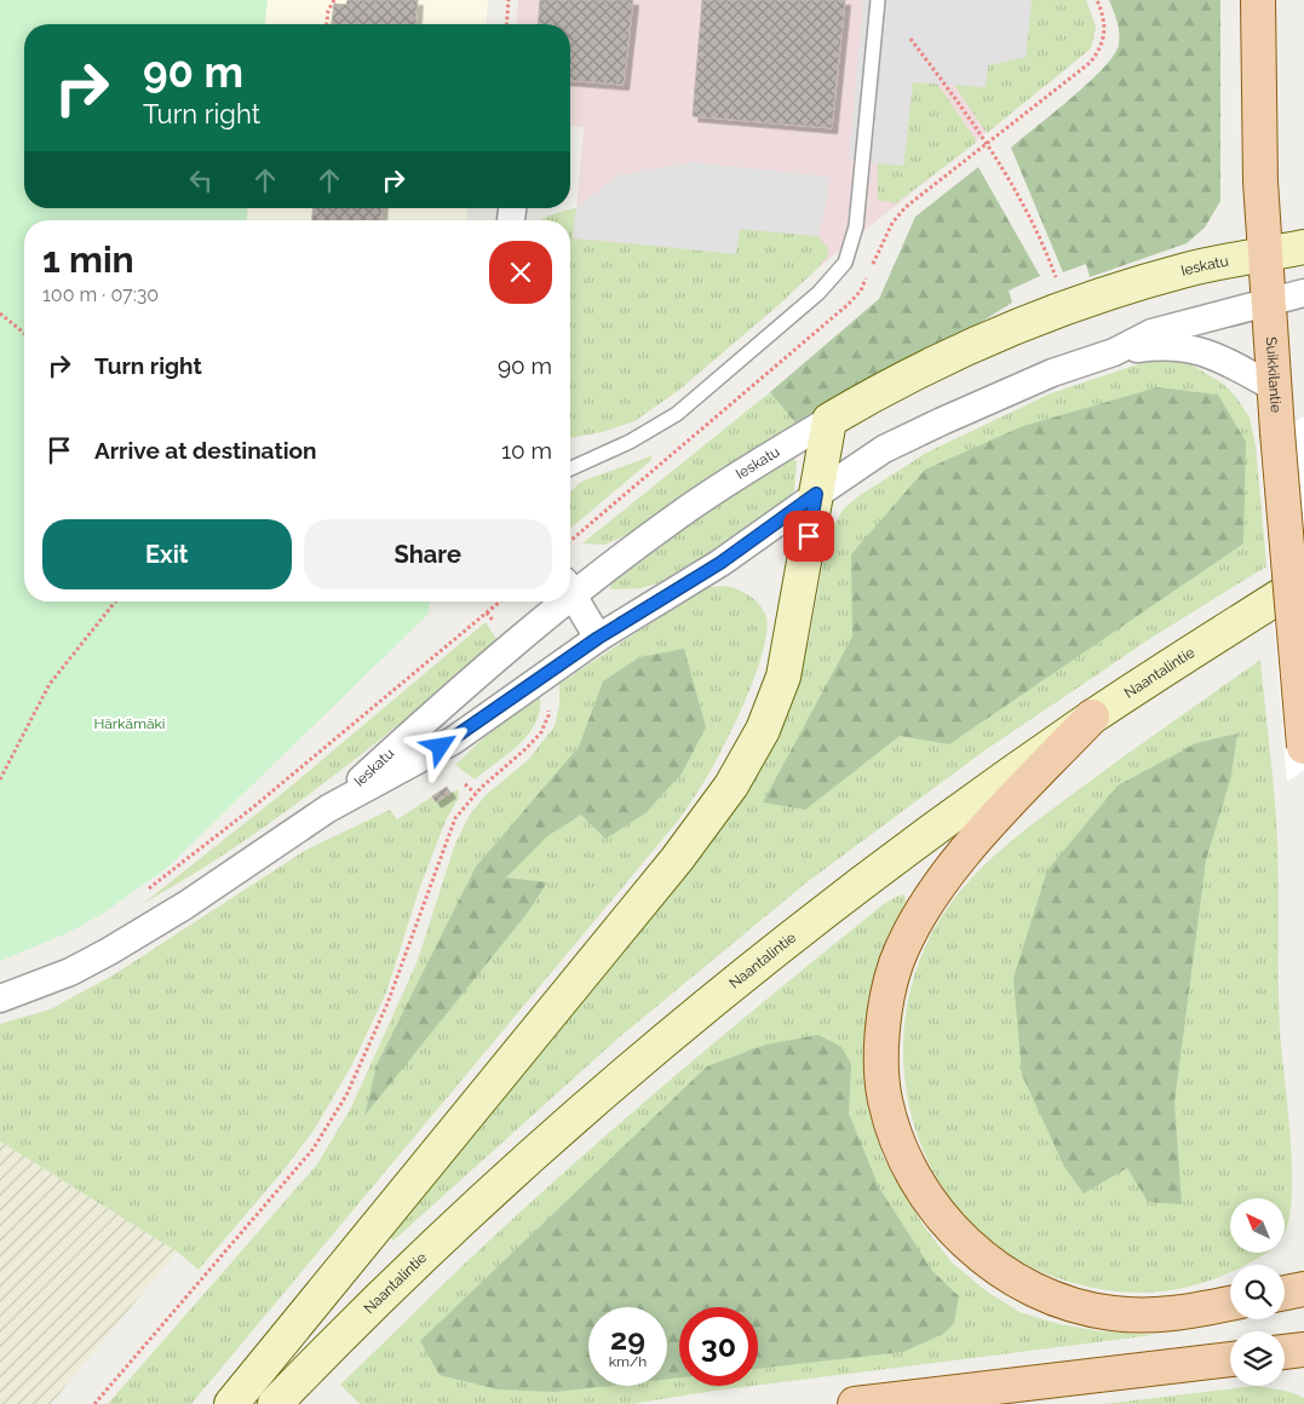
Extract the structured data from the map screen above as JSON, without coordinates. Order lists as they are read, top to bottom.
{
  "streets": {
    "main road": ["Ieskatu", "Suikkilantie", "Naantalintie"]
  },
  "crossings": [
    ["Ieskatu", "Suikkilantie"]
  ],
  "parks": ["Härkämäki"],
  "north": "top left",
  "page": {
    "turn": ["90 m", "Turn right"],
    "heading": ["1 min", "100 m · 07:30"],
    "list": [
      {
        "name": "Turn right",
        "value": "90 m"
      },
      {
        "name": "Arrive at destination",
        "value": "10 m"
      }
    ],
    "buttons": ["Exit", "Share"],
    "speed": "29 km/h",
    "limit": "30"
  }
}
